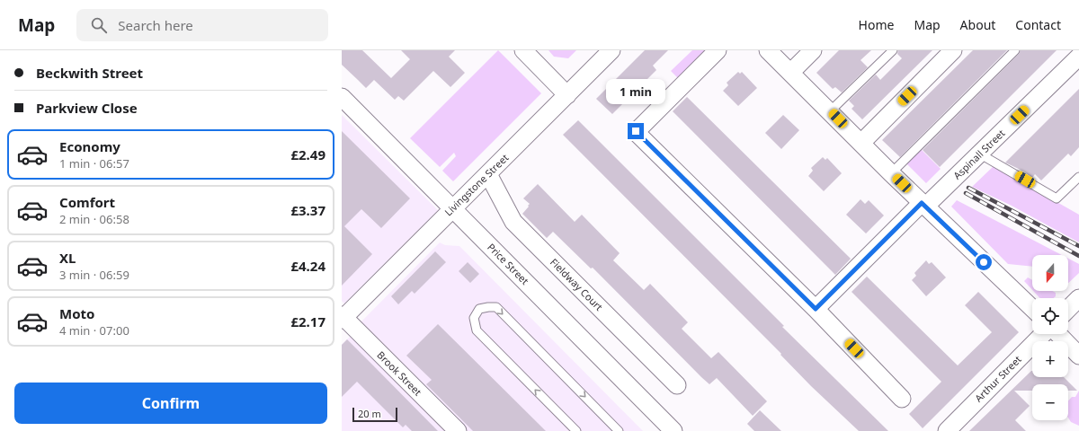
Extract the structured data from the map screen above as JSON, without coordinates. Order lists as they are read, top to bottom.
{
  "streets": {
    "street": [
      "Aspinall Street",
      "Livingstone Street",
      "Price Street",
      "Fieldway Court",
      "Brook Street",
      "Arthur Street"
    ]
  },
  "crossings": [
    ["Livingstone Street", "Price Street"],
    ["Livingstone Street", "Fieldway Court"],
    ["Livingstone Street", "Brook Street"]
  ],
  "scale_bar": "20 m",
  "north": "bottom",
  "page": {
    "header": "Map",
    "search": "Search here",
    "nav": [
      "Home",
      "Map",
      "About",
      "Contact"
    ],
    "banner": ["Beckwith Street", "Parkview Close"],
    "bubble": "1 min",
    "list": [
      {
        "name": "Economy",
        "note": "1 min · 06:57",
        "value": "£2.49"
      },
      {
        "name": "Comfort",
        "note": "2 min · 06:58",
        "value": "£3.37"
      },
      {
        "name": "XL",
        "note": "3 min · 06:59",
        "value": "£4.24"
      },
      {
        "name": "Moto",
        "note": "4 min · 07:00",
        "value": "£2.17"
      }
    ],
    "map_buttons": ["+", "−"],
    "buttons": "Confirm",
    "scale": "20 m"
  }
}
